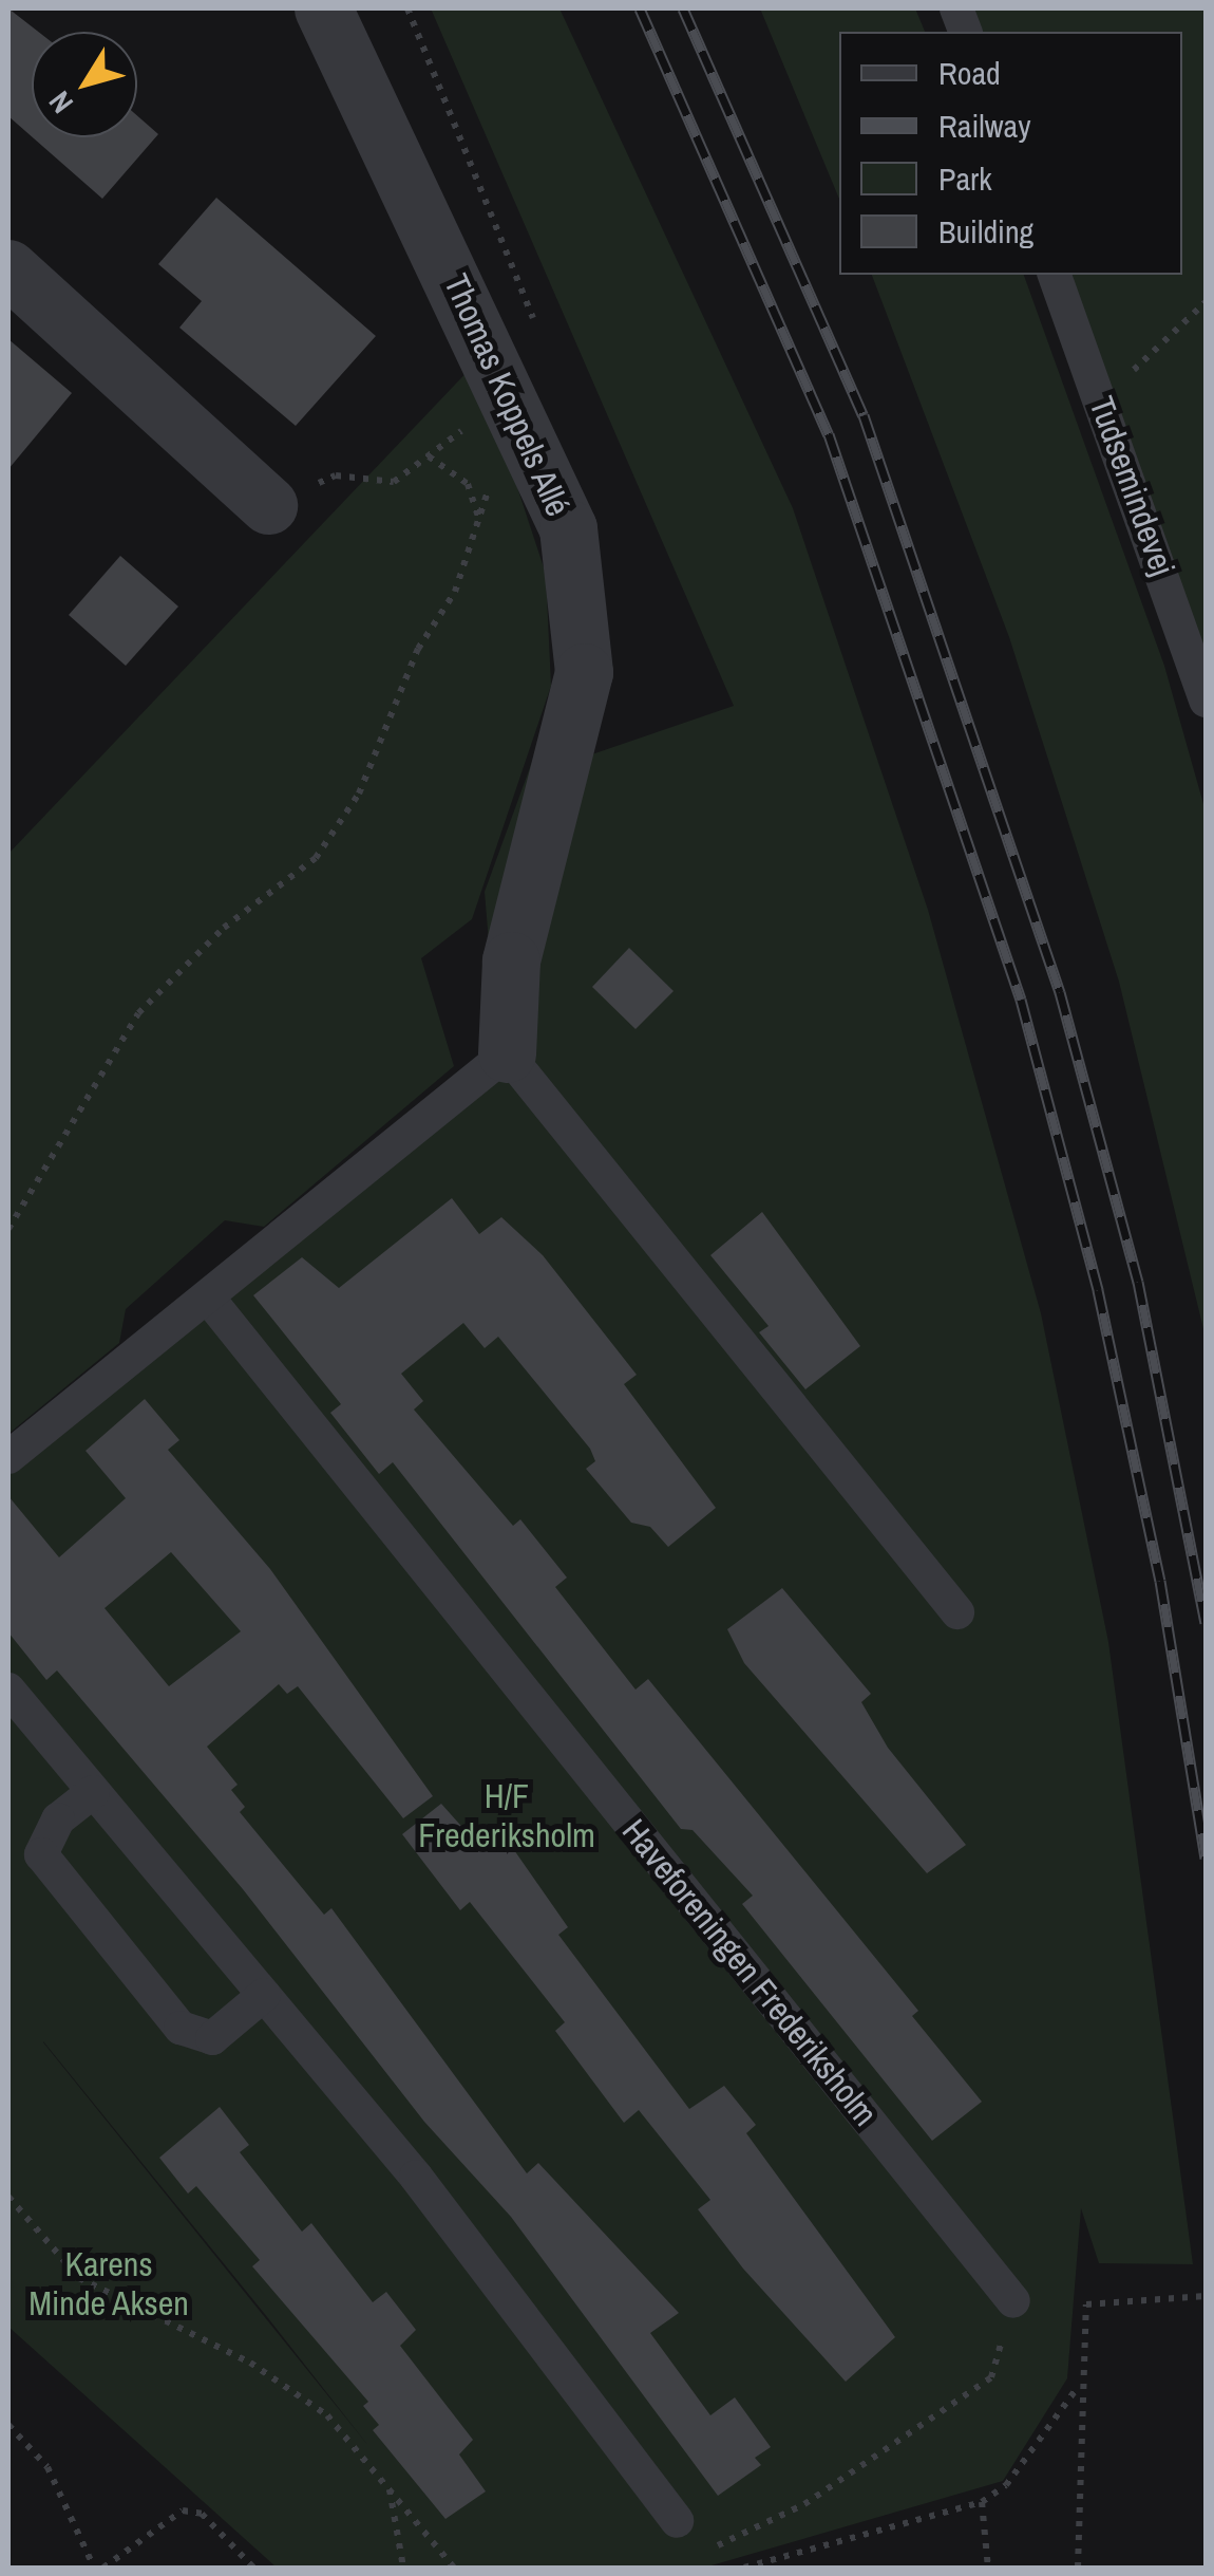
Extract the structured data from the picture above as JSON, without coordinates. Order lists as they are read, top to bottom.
{
  "streets": {
    "street": ["Thomas Koppels Allé"],
    "lane": ["Tudsemindevej", "Haveforeningen Frederiksholm"]
  },
  "parks": ["H/F Frederiksholm", "Karens Minde Aksen"],
  "legend": [
    "Road",
    "Railway",
    "Park",
    "Building"
  ],
  "north": "bottom left"
}
